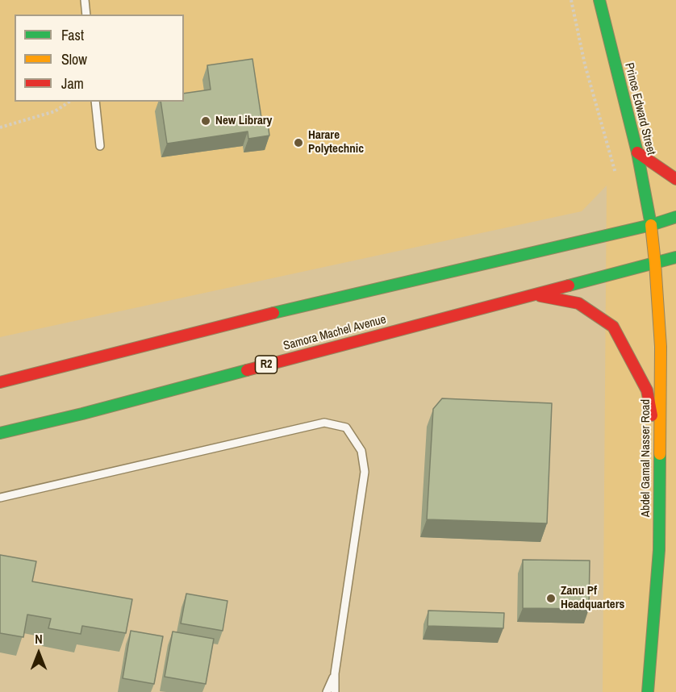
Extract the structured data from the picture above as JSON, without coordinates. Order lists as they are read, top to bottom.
{
  "streets": {
    "main road": [
      "Prince Edward Street",
      "Samora Machel Avenue",
      "R2",
      "Abdel Gamal Nasser Road"
    ]
  },
  "crossings": [
    ["Prince Edward Street", "Abdel Gamal Nasser Road"],
    ["Samora Machel Avenue", "Abdel Gamal Nasser Road"]
  ],
  "places": ["New Library", "Harare Polytechnic", "Zanu Pf Headquarters"],
  "legend": ["Fast", "Slow", "Jam"],
  "north": "top"
}
